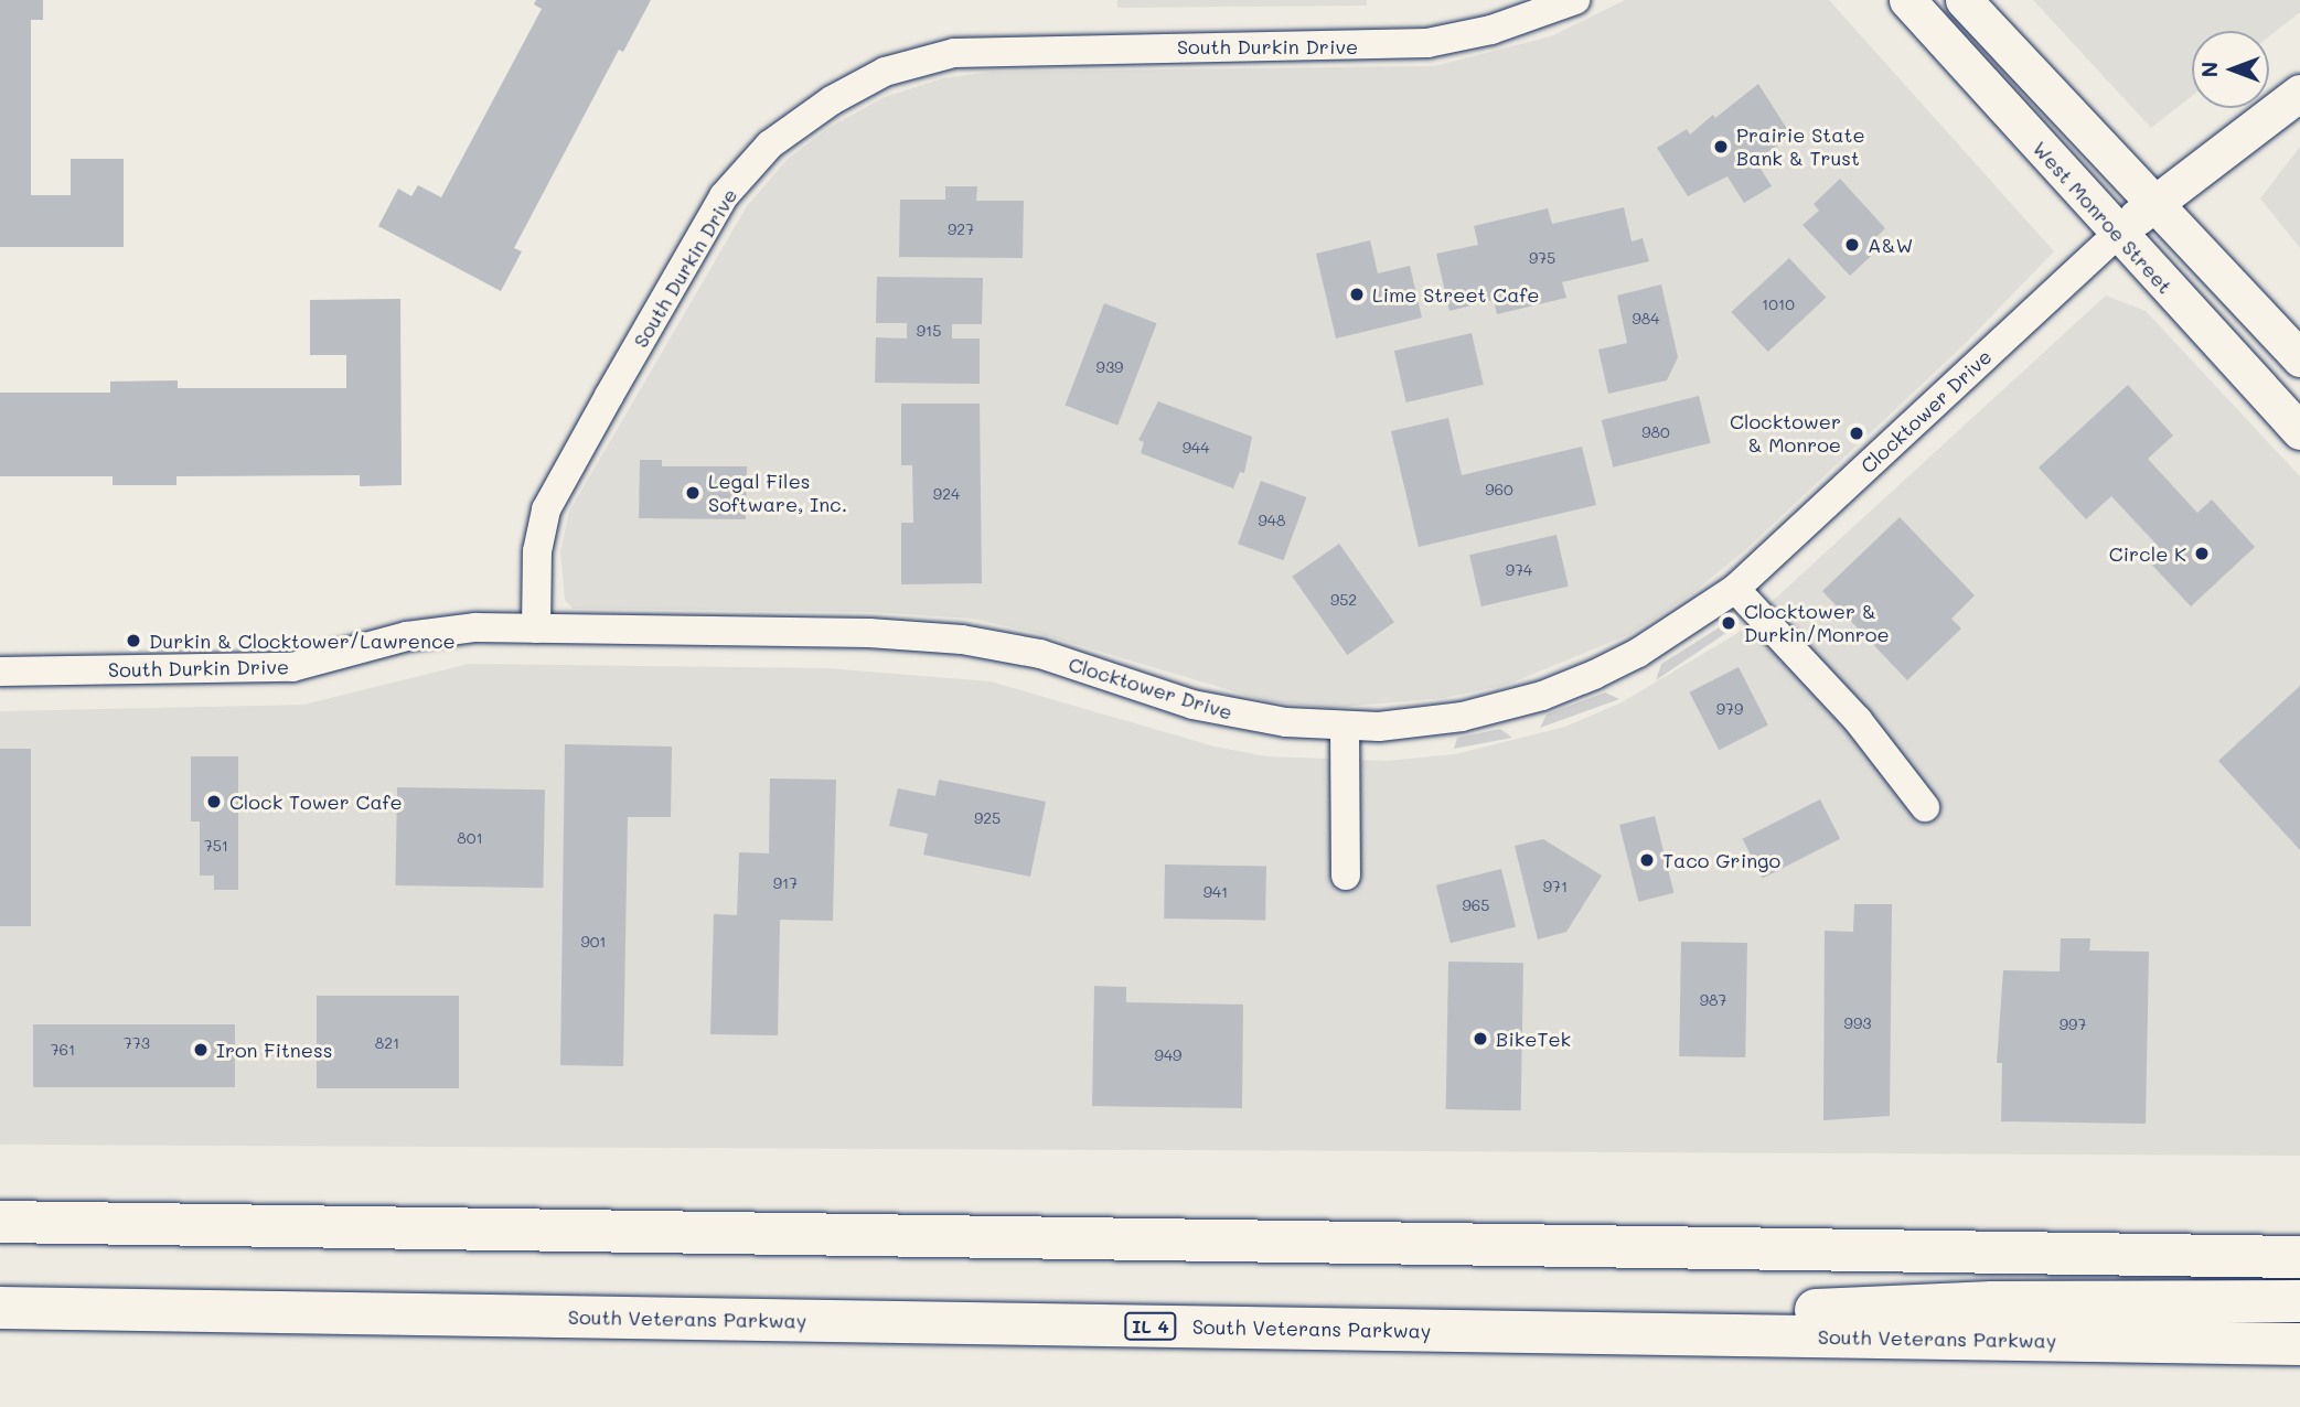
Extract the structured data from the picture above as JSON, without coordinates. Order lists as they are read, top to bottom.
{
  "streets": {
    "highway": ["South Veterans Parkway", "IL 4"],
    "street": ["South Durkin Drive", "West Monroe Street", "Clocktower Drive"]
  },
  "crossings": [
    ["South Durkin Drive", "Clocktower Drive"],
    ["West Monroe Street", "Clocktower Drive"]
  ],
  "places": [
    "Prairie State Bank & Trust",
    "A&W",
    "Lime Street Cafe",
    "Clocktower & Monroe",
    "Legal Files Software, Inc.",
    "Circle K",
    "Clocktower & Durkin/Monroe",
    "Durkin & Clocktower/Lawrence",
    "Clock Tower Cafe",
    "Taco Gringo",
    "BikeTek",
    "Iron Fitness"
  ],
  "house_numbers": [
    "927",
    "975",
    "1010",
    "984",
    "915",
    "939",
    "980",
    "944",
    "960",
    "924",
    "948",
    "974",
    "952",
    "979",
    "925",
    "801",
    "751",
    "917",
    "971",
    "941",
    "965",
    "901",
    "987",
    "993",
    "997",
    "773",
    "821",
    "761",
    "949"
  ],
  "north": "left"
}
